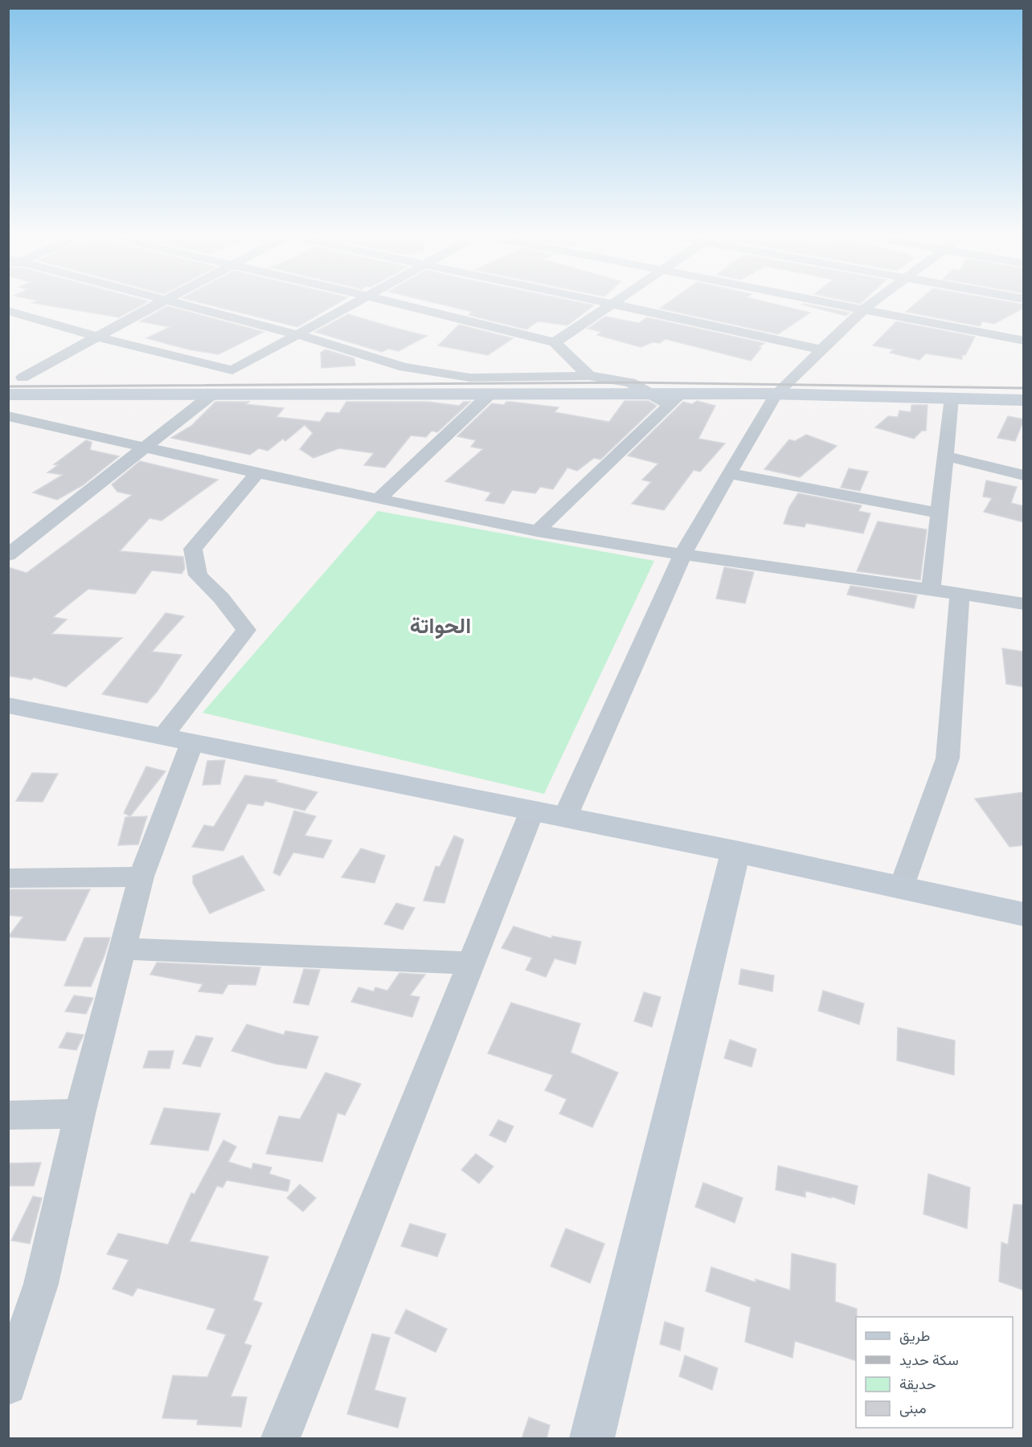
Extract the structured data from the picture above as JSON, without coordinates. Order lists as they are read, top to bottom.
{
  "districts": ["الحواتة"],
  "legend": [
    "طريق",
    "سكة حديد",
    "حديقة",
    "مبنى"
  ]
}
